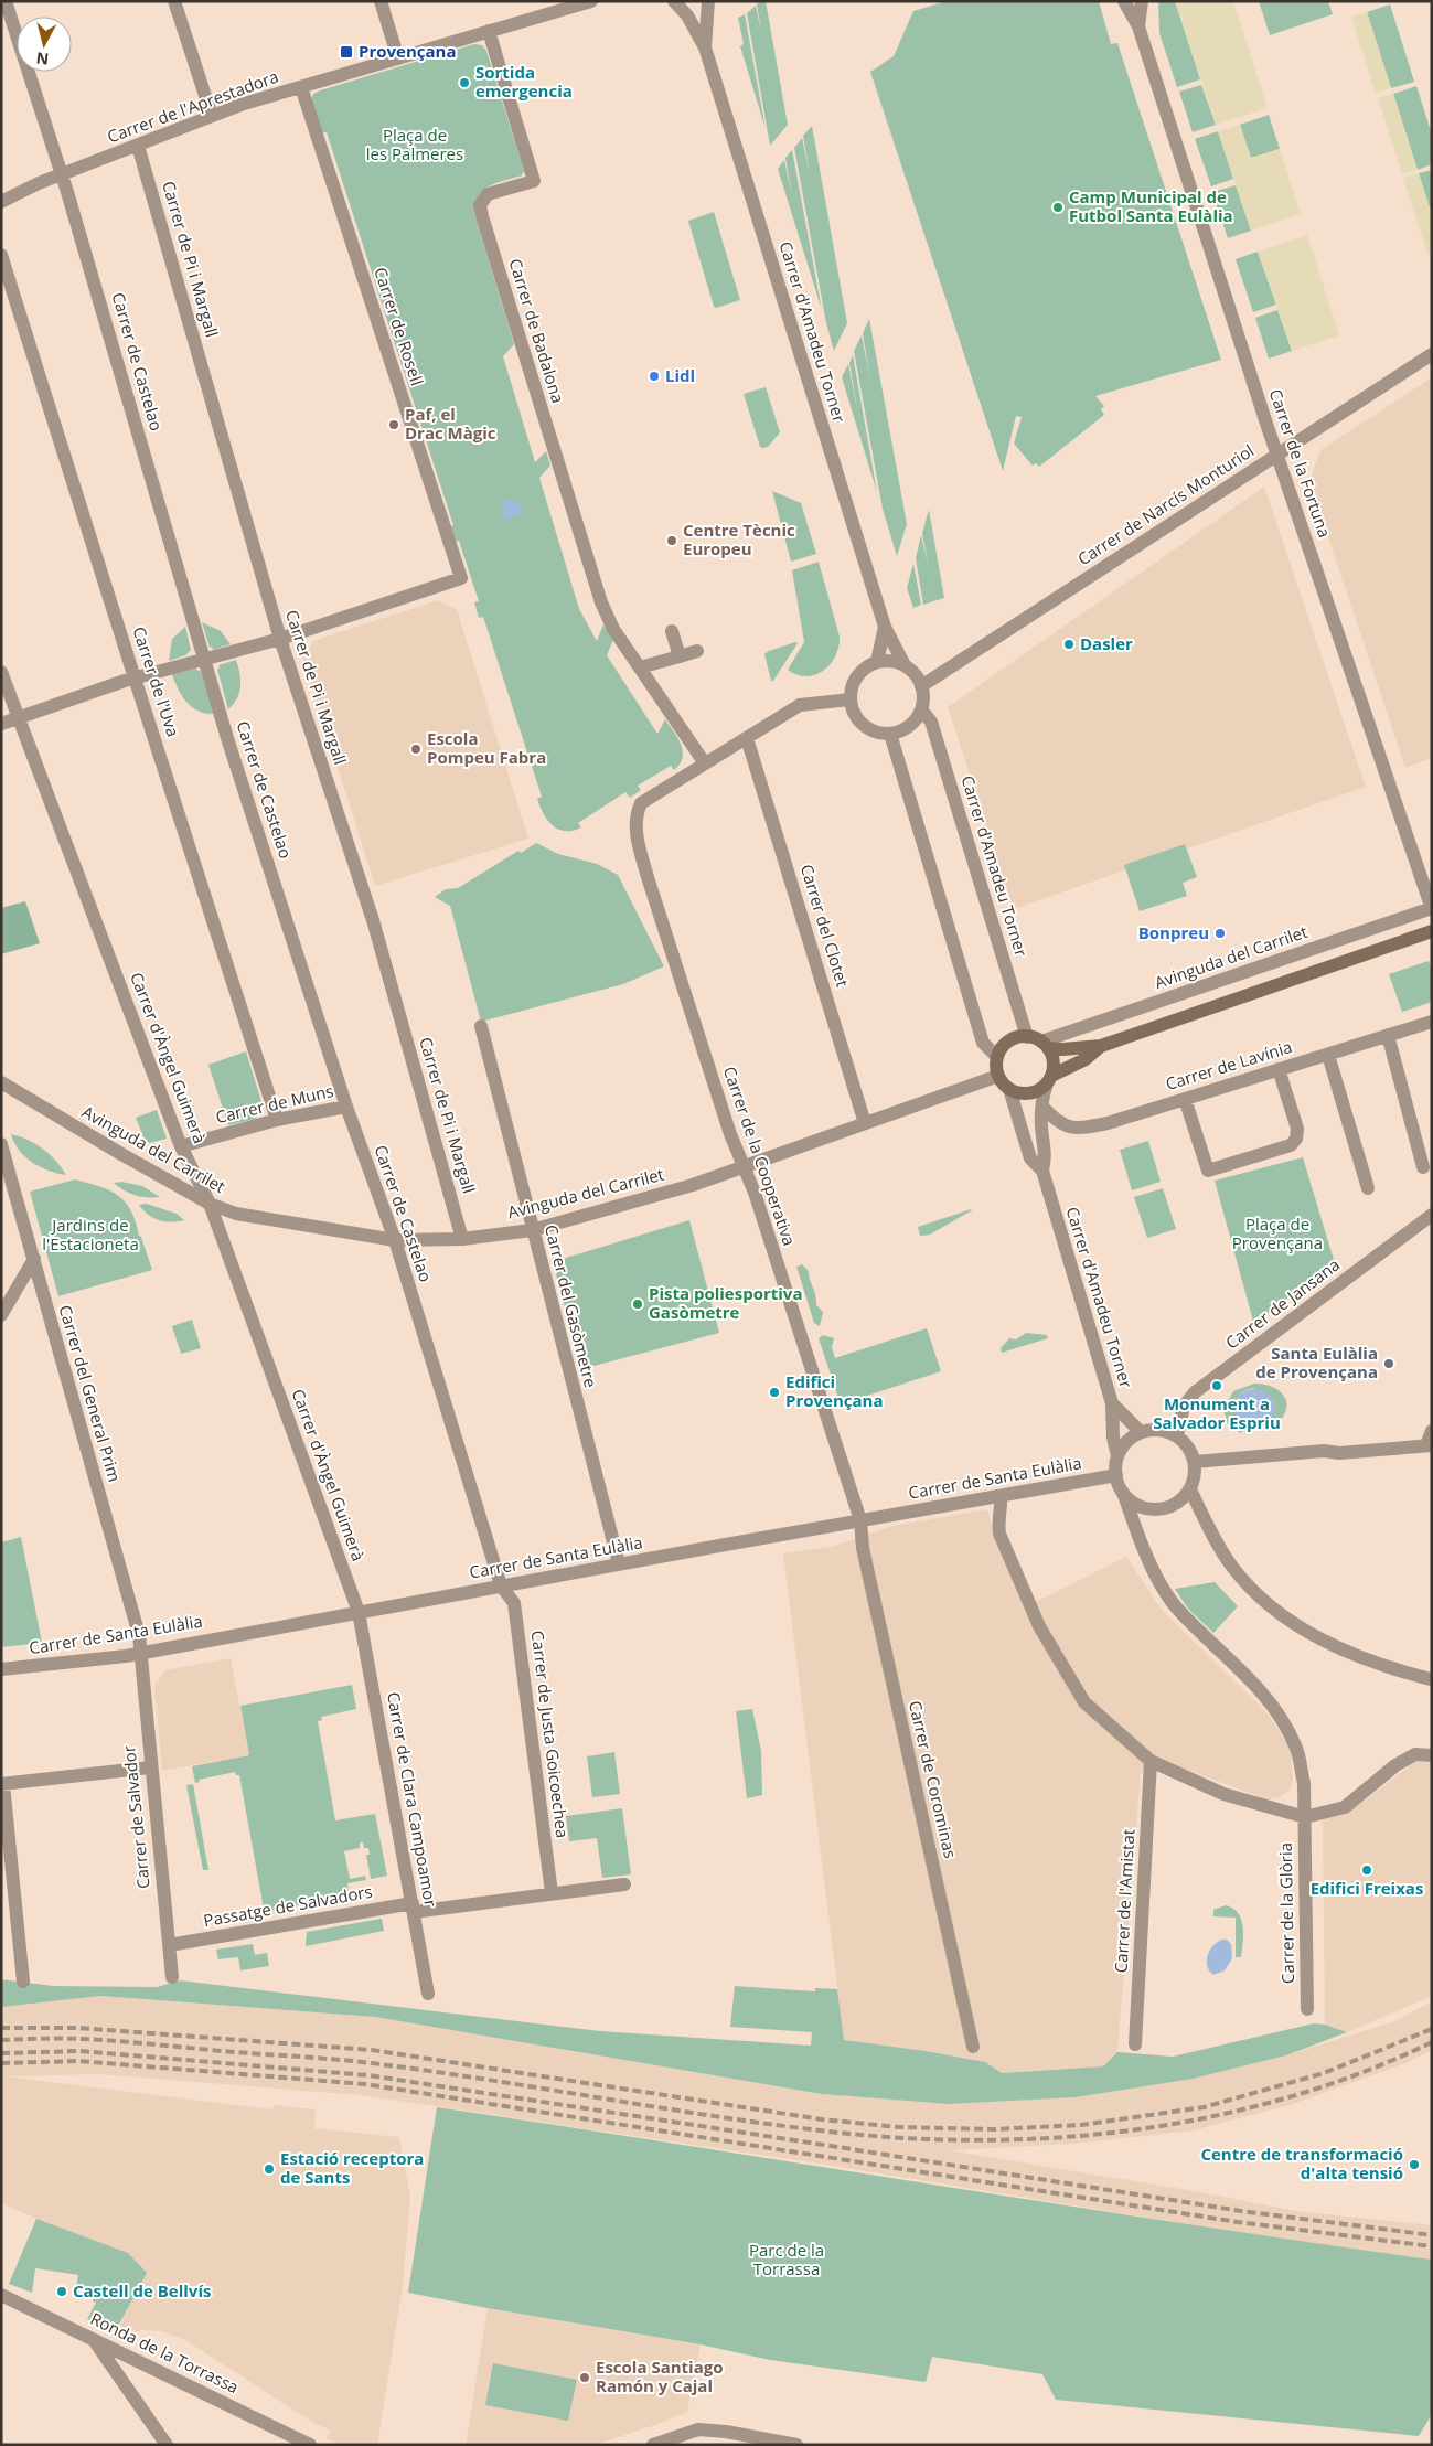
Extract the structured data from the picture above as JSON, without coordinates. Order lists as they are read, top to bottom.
{
  "streets": {
    "street": [
      "Carrer de l'Aprestadora",
      "Carrer de Pi i Margall",
      "Carrer de Rosell",
      "Carrer de Badalona",
      "Carrer d'Amadeu Torner",
      "Carrer de Castelao",
      "Carrer de la Fortuna",
      "Carrer de Narcís Monturiol",
      "Carrer de l'Uva",
      "Carrer del Clotet",
      "Avinguda del Carrilet",
      "Carrer d'Àngel Guimerà",
      "Carrer de Lavínia",
      "Carrer de Muns",
      "Carrer de la Cooperativa",
      "Carrer de Jansana",
      "Carrer del Gasòmetre",
      "Carrer del General Prim",
      "Carrer de Santa Eulàlia",
      "Carrer de Justa Goicoechea",
      "Carrer de Corominas",
      "Carrer de Clara Campoamor",
      "Carrer de Salvador",
      "Carrer de l'Amistat",
      "Passatge de Salvadors",
      "Carrer de la Glòria",
      "Ronda de la Torrassa"
    ]
  },
  "crossings": [
    ["Carrer de l'Aprestadora", "Carrer de Pi i Margall"],
    ["Carrer de l'Aprestadora", "Carrer de Rosell"],
    ["Carrer de l'Aprestadora", "Carrer de Badalona"],
    ["Carrer de l'Aprestadora", "Carrer de Castelao"],
    ["Carrer de Pi i Margall", "Carrer de Rosell"],
    ["Carrer de Pi i Margall", "Avinguda del Carrilet"],
    ["Carrer de Badalona", "Carrer de la Cooperativa"],
    ["Carrer d'Amadeu Torner", "Carrer de Narcís Monturiol"],
    ["Carrer d'Amadeu Torner", "Avinguda del Carrilet"],
    ["Carrer d'Amadeu Torner", "Carrer de Lavínia"],
    ["Carrer d'Amadeu Torner", "Carrer de Jansana"],
    ["Carrer d'Amadeu Torner", "Carrer de Santa Eulàlia"],
    ["Carrer d'Amadeu Torner", "Carrer de la Glòria"],
    ["Carrer de Castelao", "Avinguda del Carrilet"],
    ["Carrer de Castelao", "Carrer de Muns"],
    ["Carrer de Castelao", "Carrer de Santa Eulàlia"],
    ["Carrer de Castelao", "Carrer de Justa Goicoechea"],
    ["Carrer de la Fortuna", "Carrer de Narcís Monturiol"],
    ["Carrer de la Fortuna", "Avinguda del Carrilet"],
    ["Carrer de l'Uva", "Carrer de Muns"],
    ["Carrer del Clotet", "Avinguda del Carrilet"],
    ["Avinguda del Carrilet", "Carrer d'Àngel Guimerà"],
    ["Avinguda del Carrilet", "Carrer de la Cooperativa"],
    ["Avinguda del Carrilet", "Carrer del Gasòmetre"],
    ["Carrer d'Àngel Guimerà", "Carrer de Muns"],
    ["Carrer d'Àngel Guimerà", "Carrer de Santa Eulàlia"],
    ["Carrer d'Àngel Guimerà", "Carrer de Clara Campoamor"],
    ["Carrer de la Cooperativa", "Carrer de Santa Eulàlia"],
    ["Carrer de la Cooperativa", "Carrer de Corominas"],
    ["Carrer de Jansana", "Carrer de Santa Eulàlia"],
    ["Carrer de Jansana", "Carrer de la Glòria"],
    ["Carrer del Gasòmetre", "Carrer de Santa Eulàlia"],
    ["Carrer del General Prim", "Carrer de Santa Eulàlia"],
    ["Carrer del General Prim", "Carrer de Salvador"],
    ["Carrer de Santa Eulàlia", "Carrer de Justa Goicoechea"],
    ["Carrer de Santa Eulàlia", "Carrer de Corominas"],
    ["Carrer de Santa Eulàlia", "Carrer de Clara Campoamor"],
    ["Carrer de Santa Eulàlia", "Carrer de Salvador"],
    ["Carrer de Santa Eulàlia", "Carrer de la Glòria"],
    ["Carrer de Justa Goicoechea", "Passatge de Salvadors"],
    ["Carrer de Clara Campoamor", "Passatge de Salvadors"],
    ["Carrer de Salvador", "Passatge de Salvadors"]
  ],
  "parks": [
    "Plaça de les Palmeres",
    "Plaça de Provençana",
    "Jardins de l'Estacioneta",
    "Parc de la Torrassa"
  ],
  "places": {
    "transit": ["Provençana"],
    "other": [
      "Sortida emergencia",
      "Camp Municipal de Futbol Santa Eulàlia",
      "Lidl",
      "Paf, el Drac Màgic",
      "Centre Tècnic Europeu",
      "Dasler",
      "Escola Pompeu Fabra",
      "Bonpreu",
      "Pista poliesportiva Gasòmetre",
      "Santa Eulàlia de Provençana",
      "Monument a Salvador Espriu",
      "Edifici Provençana",
      "Edifici Freixas",
      "Centre de transformació d'alta tensió",
      "Estació receptora de Sants",
      "Castell de Bellvís",
      "Escola Santiago Ramón y Cajal"
    ]
  },
  "north": "bottom"
}
